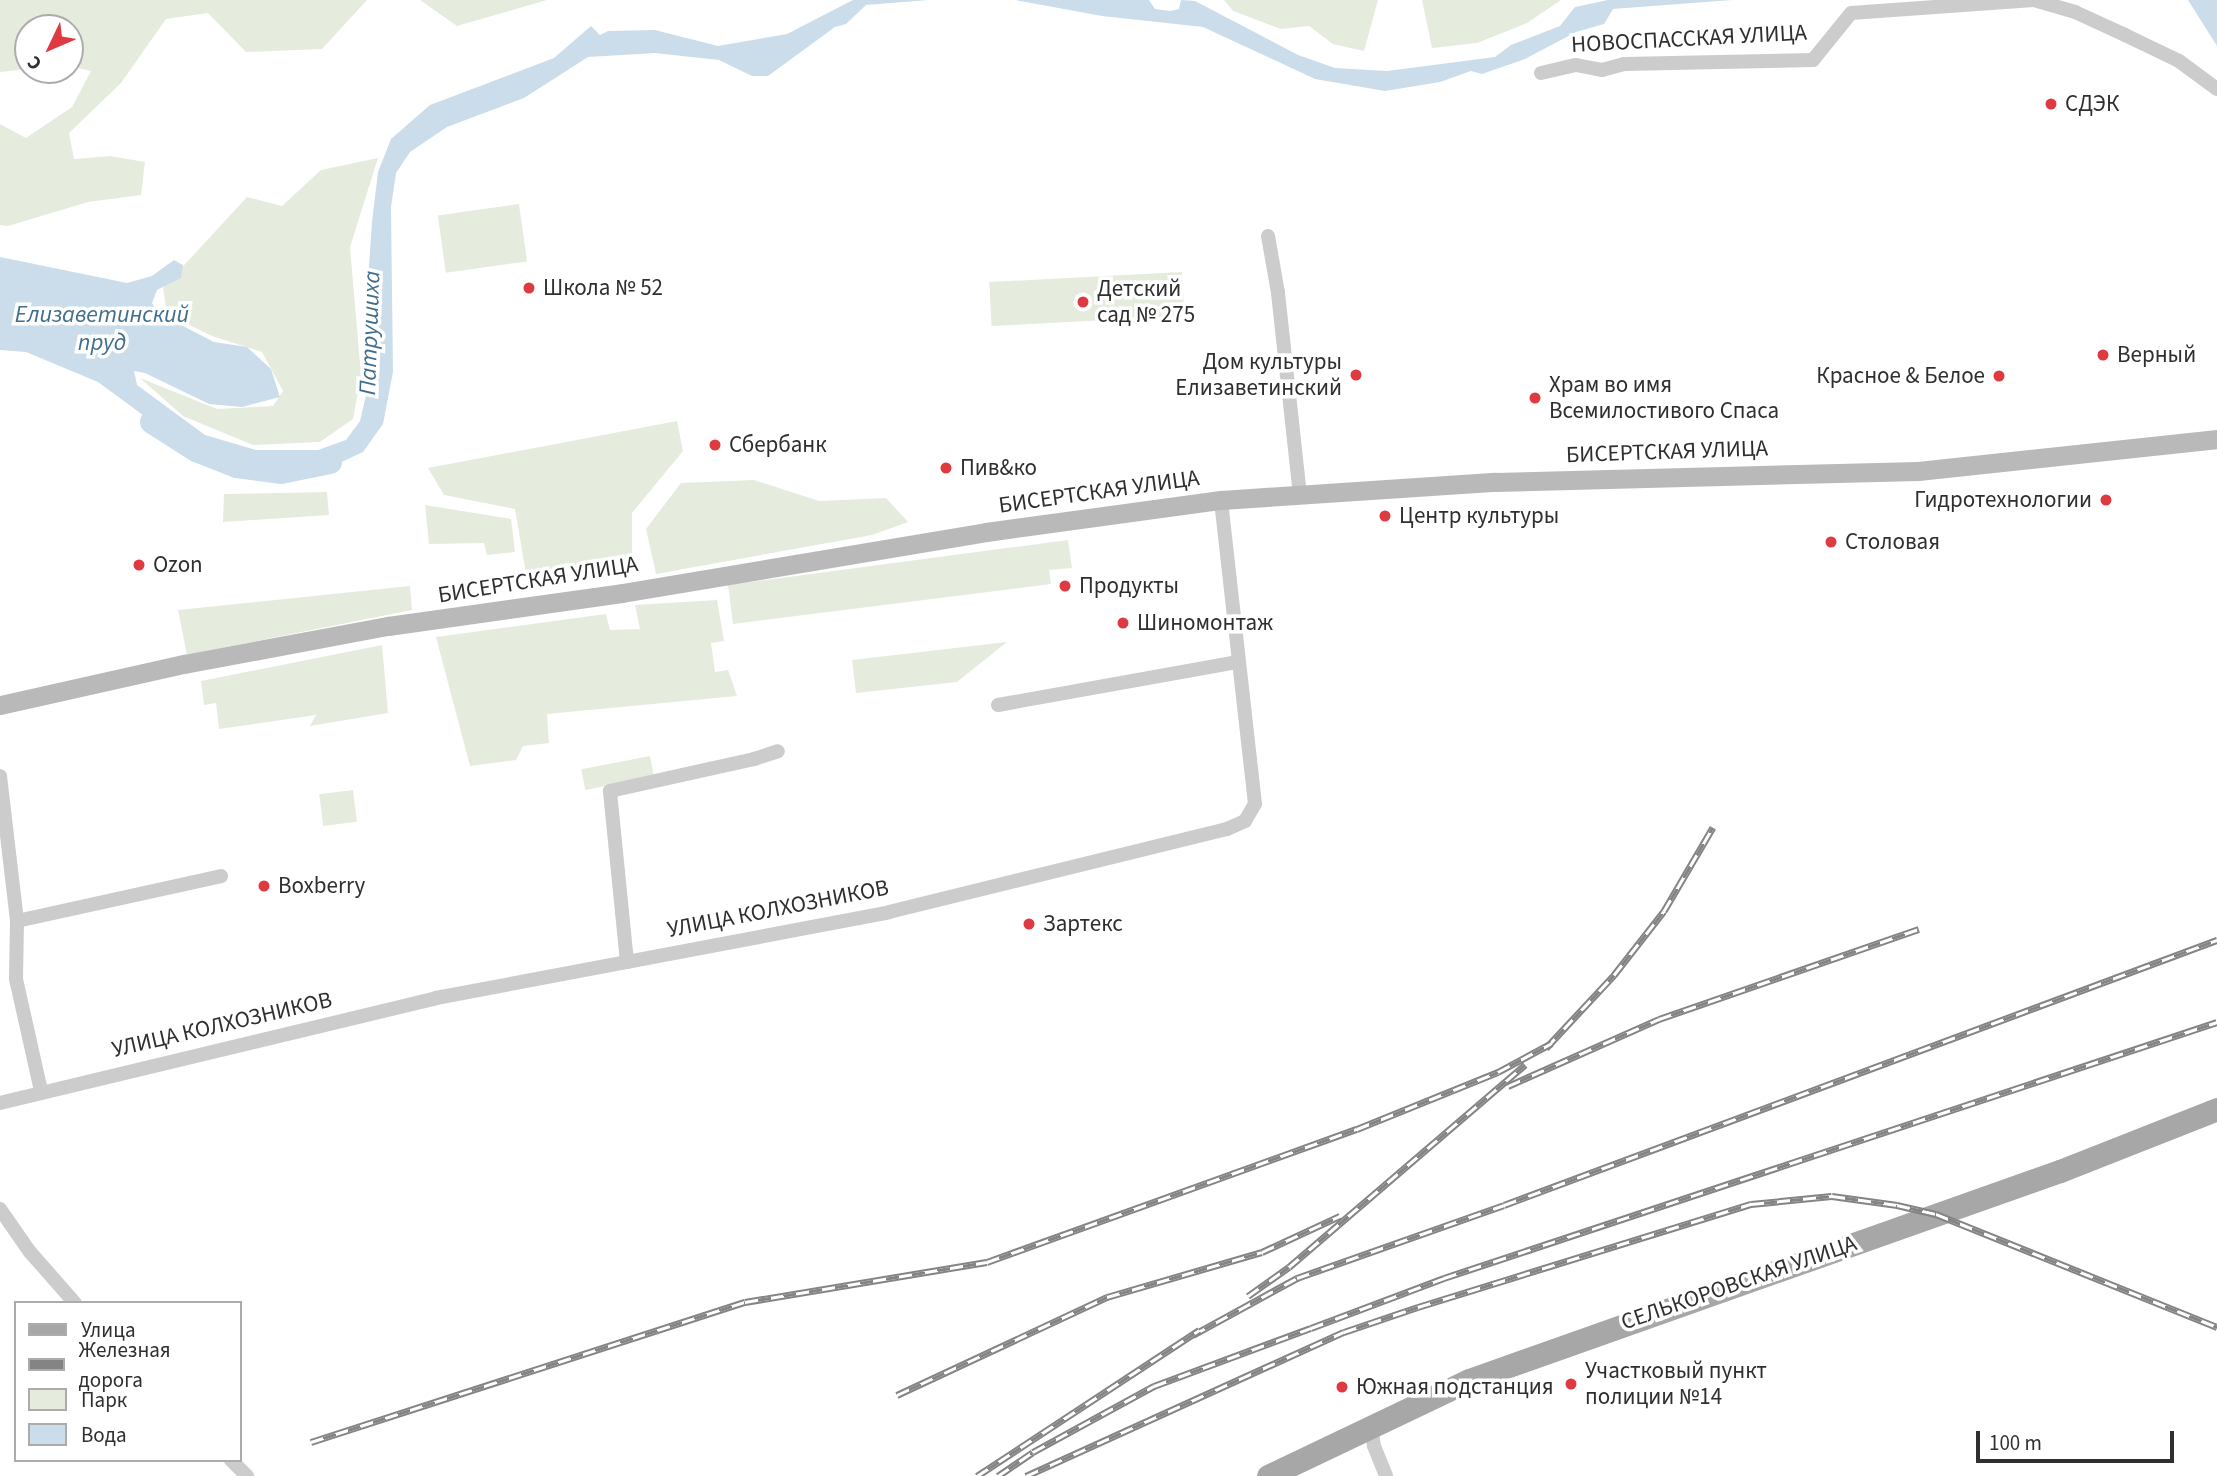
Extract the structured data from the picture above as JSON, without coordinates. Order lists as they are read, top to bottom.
{
  "streets": {
    "main road": ["БИСЕРТСКАЯ УЛИЦА", "СЕЛЬКОРОВСКАЯ УЛИЦА"],
    "street": ["НОВОСПАССКАЯ УЛИЦА", "УЛИЦА КОЛХОЗНИКОВ"]
  },
  "crossings": [
    ["БИСЕРТСКАЯ УЛИЦА", "УЛИЦА КОЛХОЗНИКОВ"]
  ],
  "water": ["Елизаветинский пруд", "Патрушиха"],
  "places": [
    "СДЭК",
    "Школа № 52",
    "Детский сад № 275",
    "Верный",
    "Дом культуры Елизаветинский",
    "Красное & Белое",
    "Храм во имя Всемилостивого Спаса",
    "Сбербанк",
    "Пив&ко",
    "Гидротехнологии",
    "Центр культуры",
    "Столовая",
    "Ozon",
    "Продукты",
    "Шиномонтаж",
    "Boxberry",
    "Зартекс",
    "Участковый пункт полиции №14",
    "Южная подстанция"
  ],
  "legend": [
    "Улица",
    "Железная дорога",
    "Парк",
    "Вода"
  ],
  "scale_bar": "100 m",
  "north": "bottom left"
}
